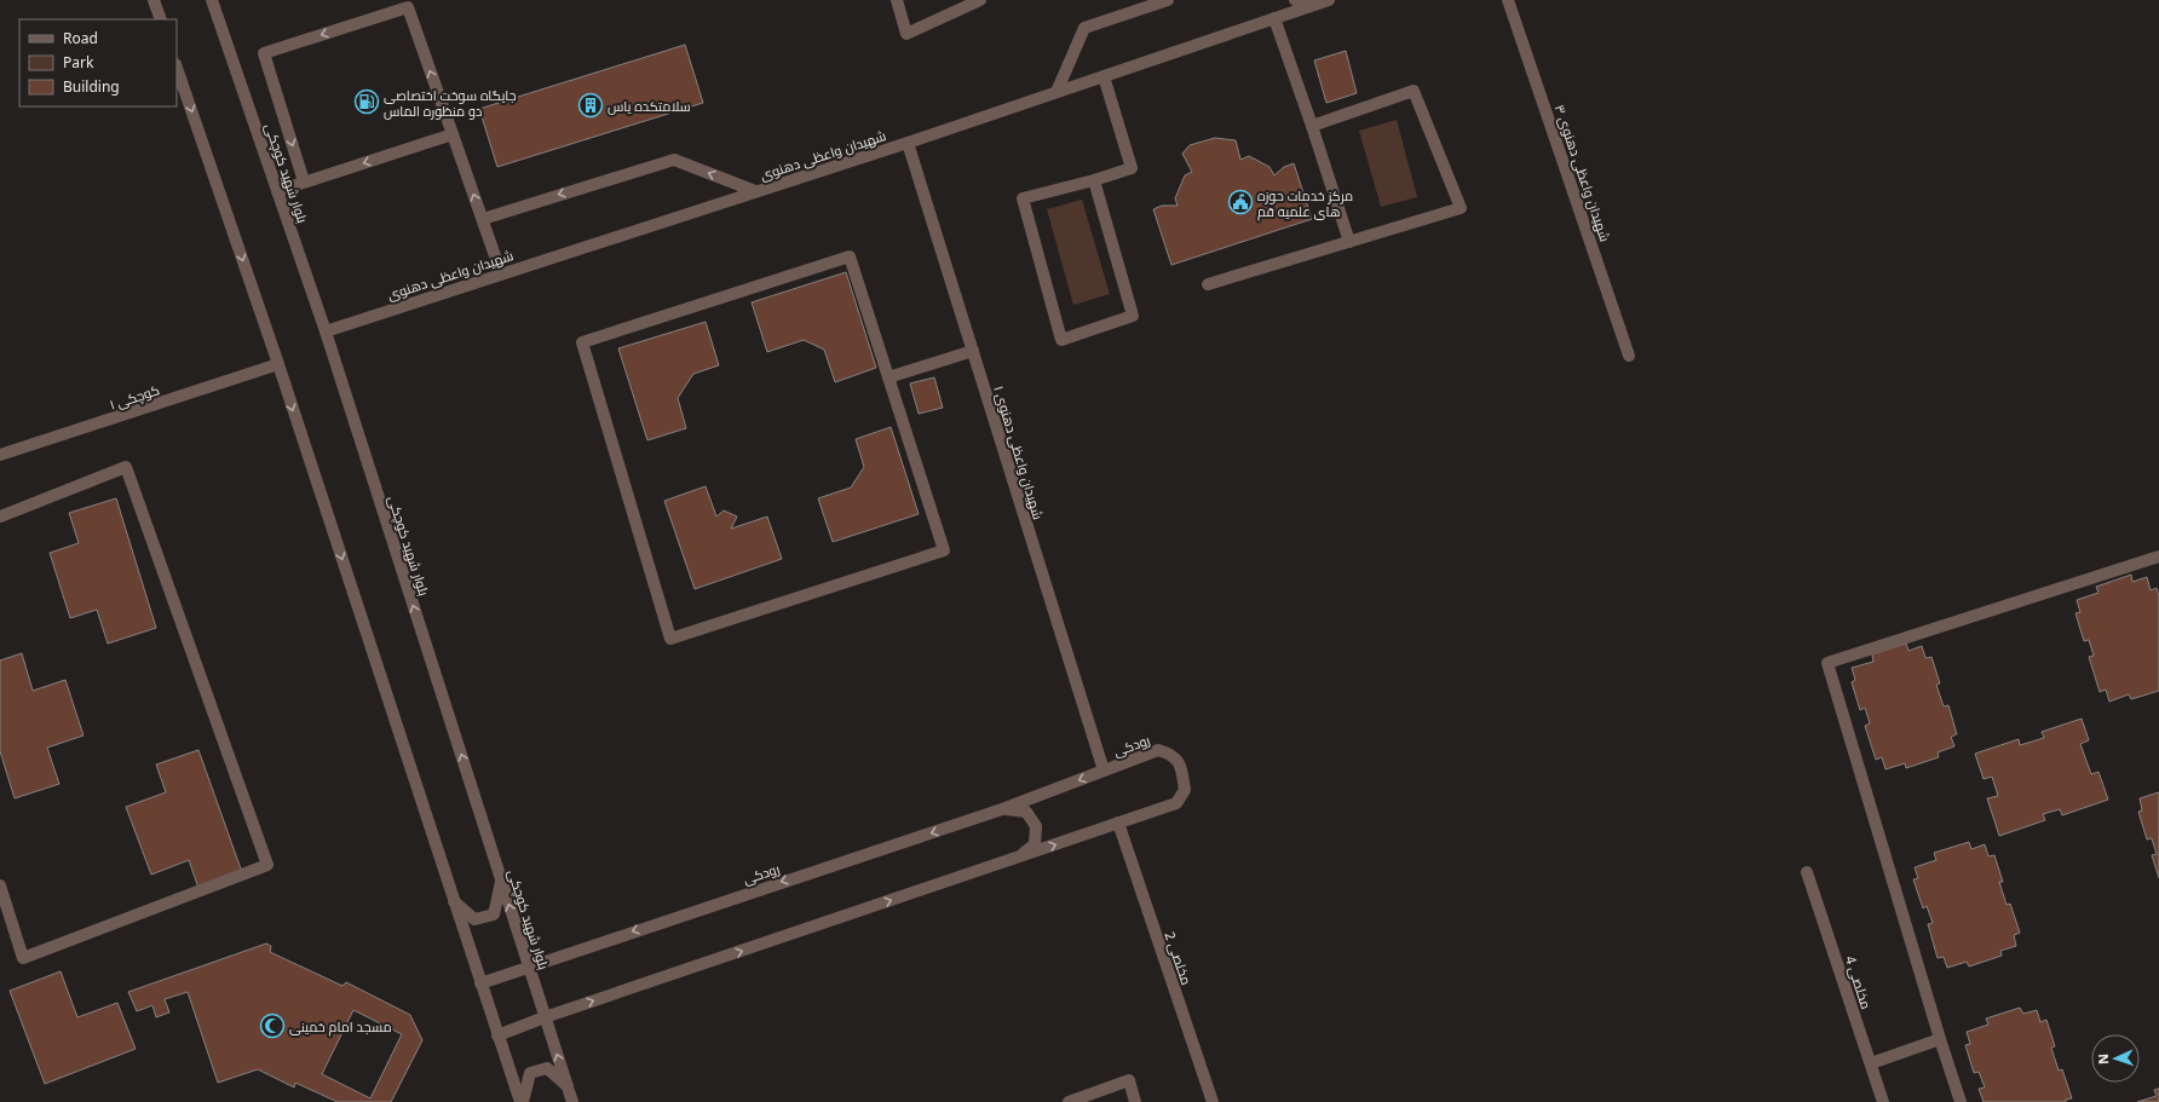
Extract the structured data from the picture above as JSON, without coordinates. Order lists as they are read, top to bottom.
{
  "streets": {
    "street": [
      "شهیدان واعظی دهنوی",
      "بلوار شهید کوچکی",
      "شهیدان واعظی دهنوی ۳",
      "کوچکی ۱",
      "شهیدان واعظی دهنوی ۱",
      "رودکی",
      "مخلصی 2",
      "مخلصی 4"
    ]
  },
  "crossings": [
    ["شهیدان واعظی دهنوی", "بلوار شهید کوچکی"],
    ["شهیدان واعظی دهنوی", "شهیدان واعظی دهنوی ۱"],
    ["بلوار شهید کوچکی", "رودکی"],
    ["شهیدان واعظی دهنوی ۱", "رودکی"],
    ["رودکی", "مخلصی 2"]
  ],
  "places": {
    "fuel station": ["جایگاه سوخت اختصاصی دو منظوره الماس"],
    "building": ["سلامتکده یاس"],
    "public building": ["مرکز خدمات حوزه های علمیه قم"],
    "mosque": ["مسجد امام خمینی"]
  },
  "legend": ["Road", "Park", "Building"],
  "north": "left"
}
